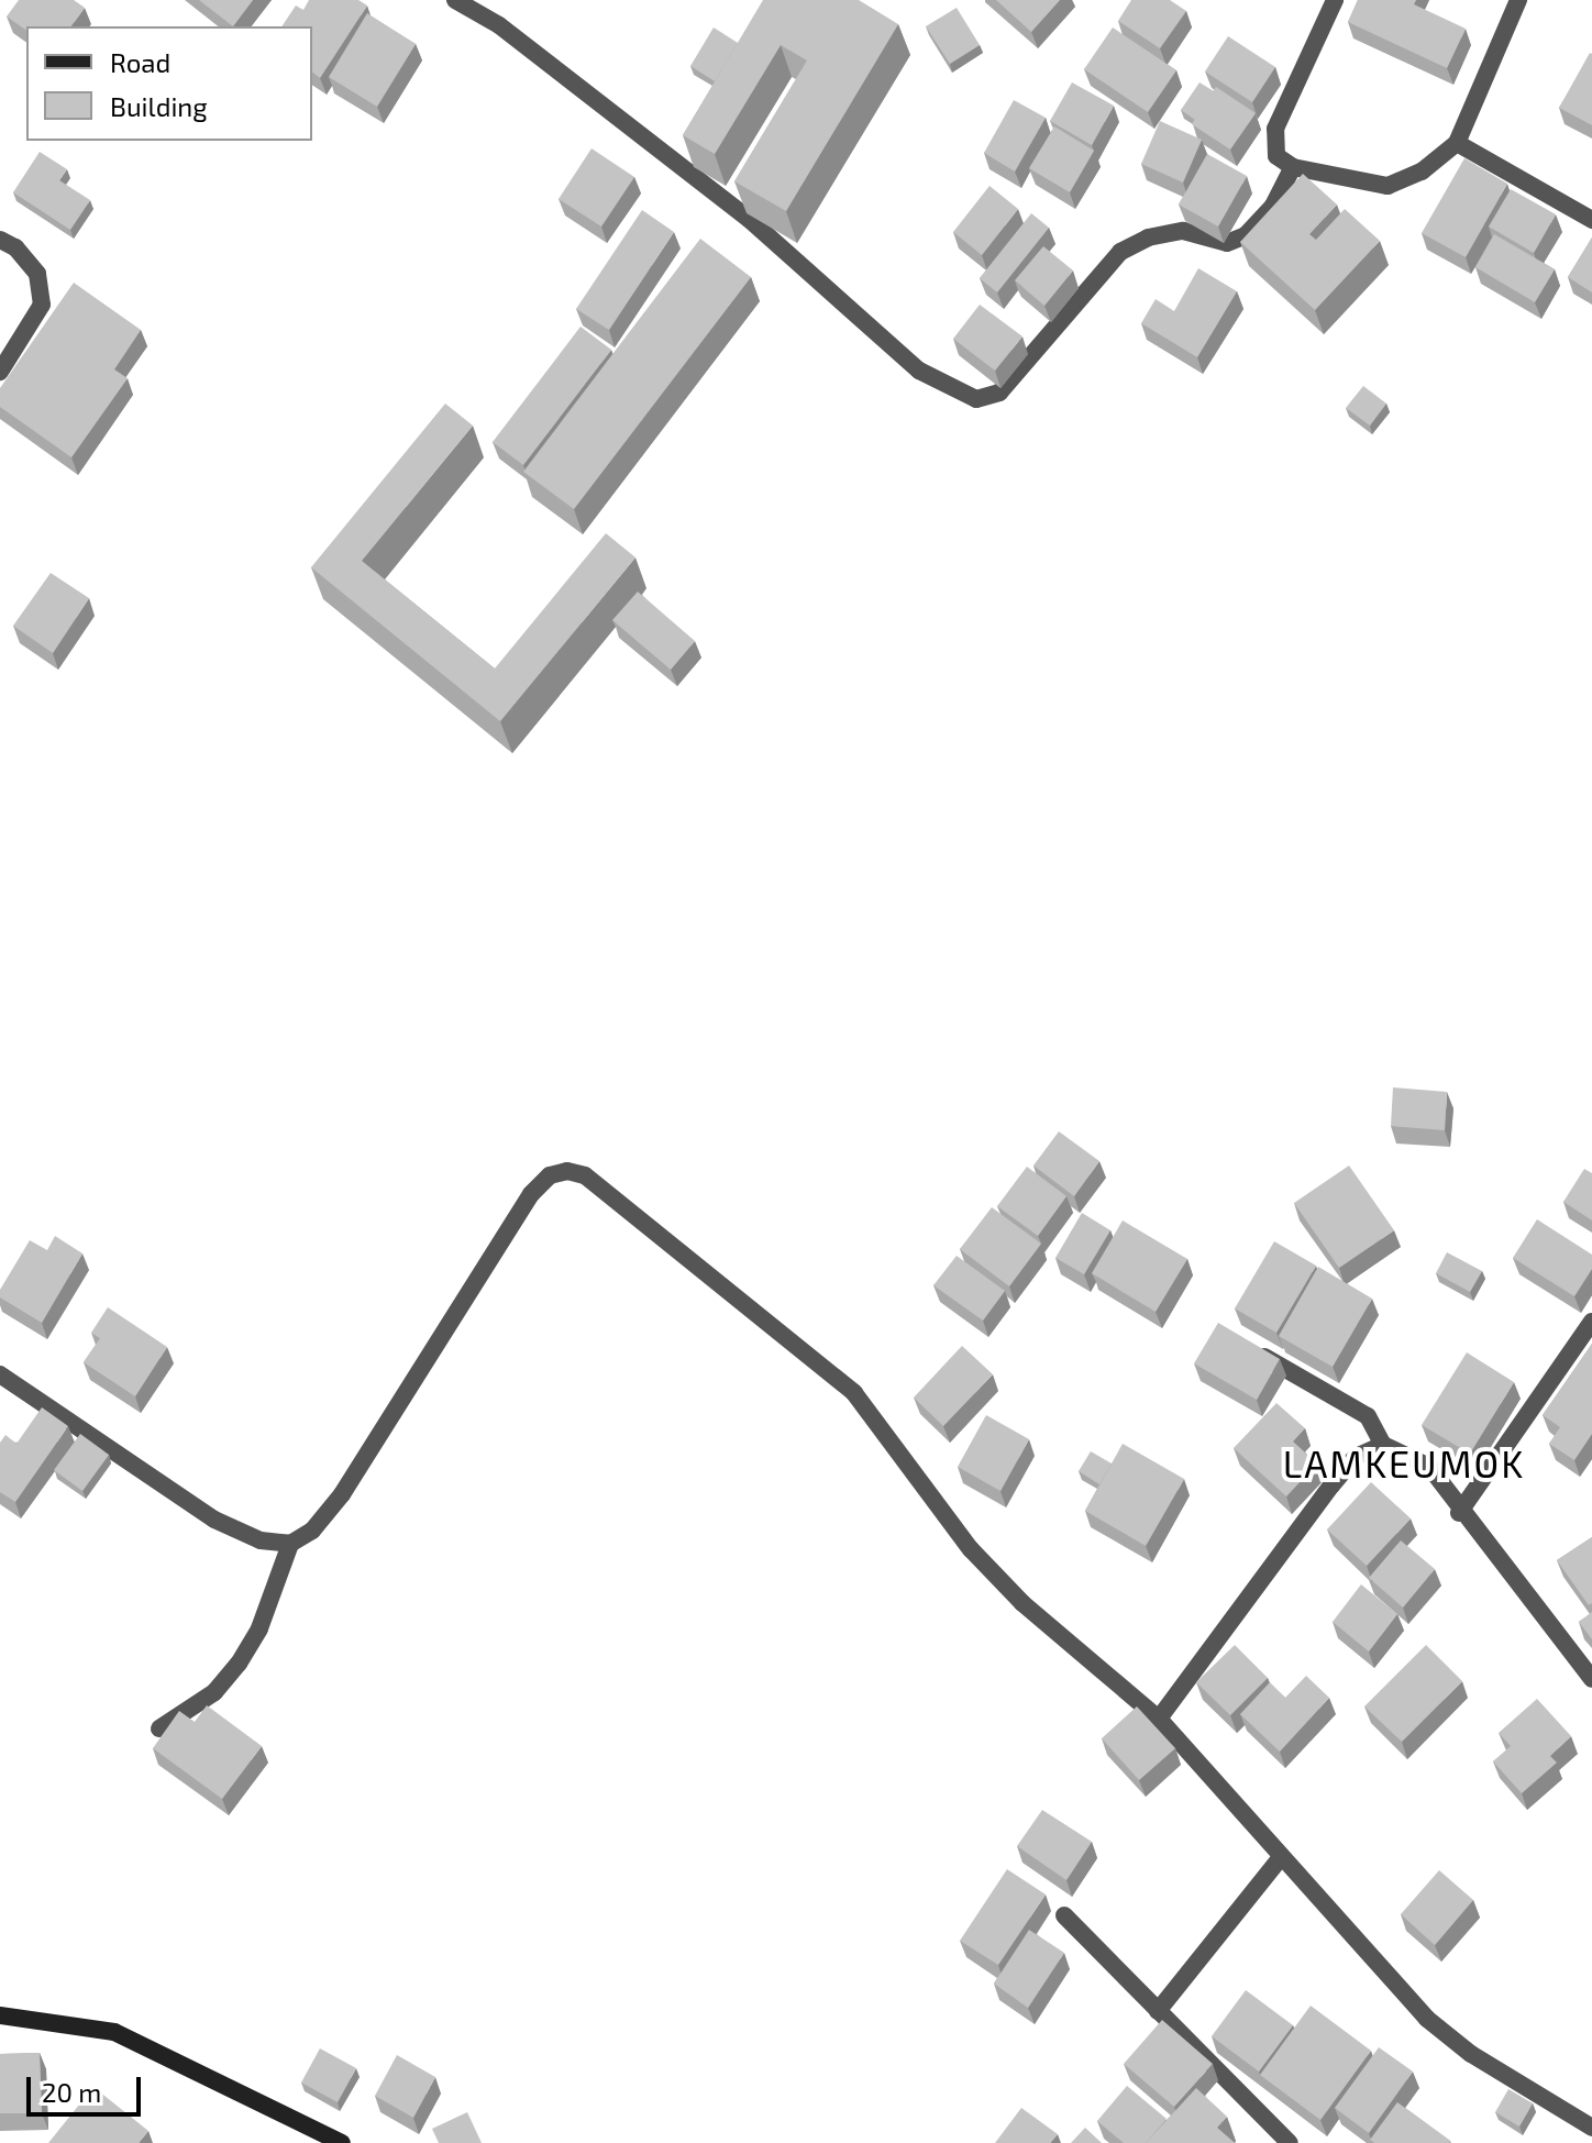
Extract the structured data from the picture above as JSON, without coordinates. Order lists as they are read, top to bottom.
{
  "districts": ["LAMKEUMOK"],
  "legend": ["Road", "Building"],
  "scale_bar": "20 m"
}
